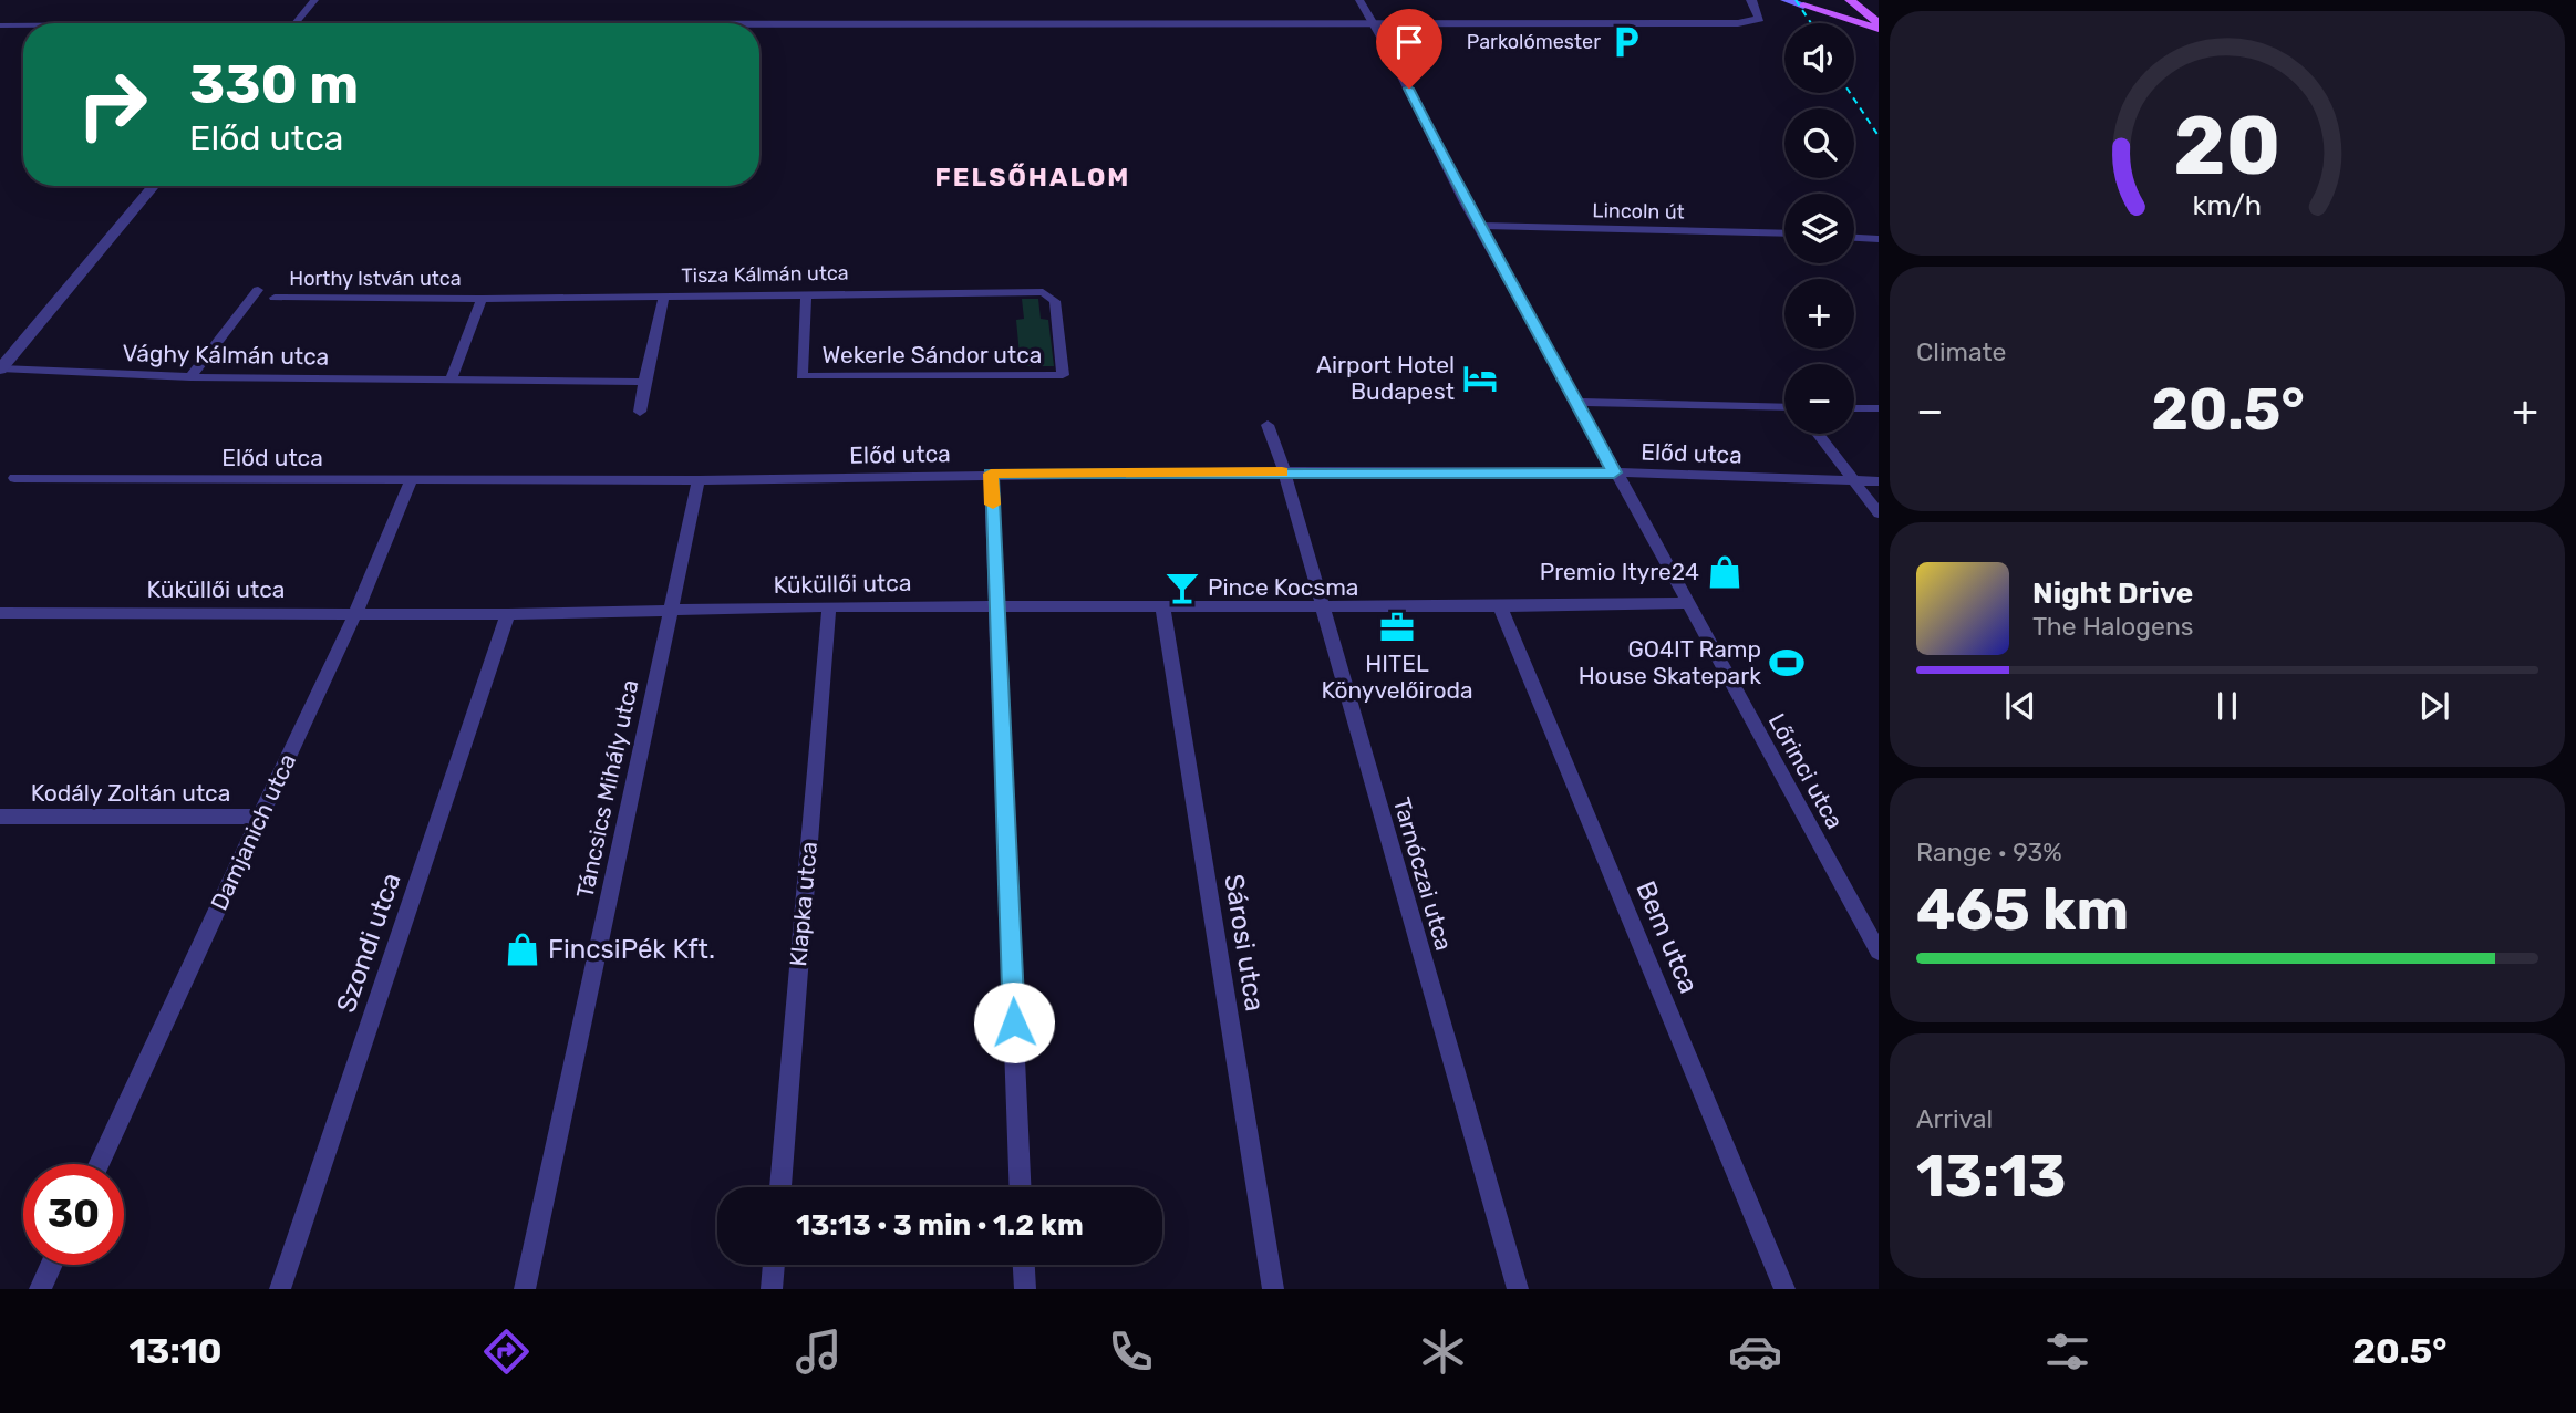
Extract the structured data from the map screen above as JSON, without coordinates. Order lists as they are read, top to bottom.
{
  "streets": {
    "street": [
      "Lincoln út",
      "Tisza Kálmán utca",
      "Horthy István utca",
      "Vághy Kálmán utca",
      "Wekerle Sándor utca",
      "Előd utca",
      "Küküllői utca",
      "Lőrinci utca",
      "Táncsics Mihály utca",
      "Kodály Zoltán utca",
      "Damjanich utca",
      "Tarnóczai utca",
      "Klapka utca",
      "Bem utca",
      "Szondi utca",
      "Sárosi utca"
    ]
  },
  "crossings": [
    ["Lincoln út", "Lőrinci utca"],
    ["Tisza Kálmán utca", "Horthy István utca"],
    ["Tisza Kálmán utca", "Wekerle Sándor utca"],
    ["Horthy István utca", "Vághy Kálmán utca"],
    ["Előd utca", "Lőrinci utca"],
    ["Előd utca", "Táncsics Mihály utca"],
    ["Előd utca", "Damjanich utca"],
    ["Előd utca", "Tarnóczai utca"],
    ["Küküllői utca", "Lőrinci utca"],
    ["Küküllői utca", "Táncsics Mihály utca"],
    ["Küküllői utca", "Damjanich utca"],
    ["Küküllői utca", "Tarnóczai utca"],
    ["Küküllői utca", "Klapka utca"],
    ["Küküllői utca", "Bem utca"],
    ["Küküllői utca", "Szondi utca"],
    ["Küküllői utca", "Sárosi utca"],
    ["Kodály Zoltán utca", "Damjanich utca"]
  ],
  "districts": ["FELSŐHALOM"],
  "places": {
    "parking": ["Parkolómester"],
    "hotel": ["Airport Hotel Budapest"],
    "shop": ["Premio Ityre24", "FincsiPék Kft."],
    "bar": ["Pince Kocsma"],
    "office": ["HITEL Könyvelőiroda"],
    "sports": ["GO4IT Ramp House Skatepark"]
  },
  "page": {
    "map_buttons": ["+", "−"],
    "turn": ["330 m", "Előd utca"],
    "tile": [
      "Climate",
      ["Range · 93%", "465 km"],
      ["Arrival", "13:13"]
    ],
    "heat": ["−", "20.5°", "+"],
    "song": ["Night Drive", "The Halogens"],
    "limit": "30",
    "trip": "13:13 · 3 min · 1.2 km",
    "tabs": ["13:10", "20.5°"],
    "gauge": ["20", "km/h"]
  }
}
